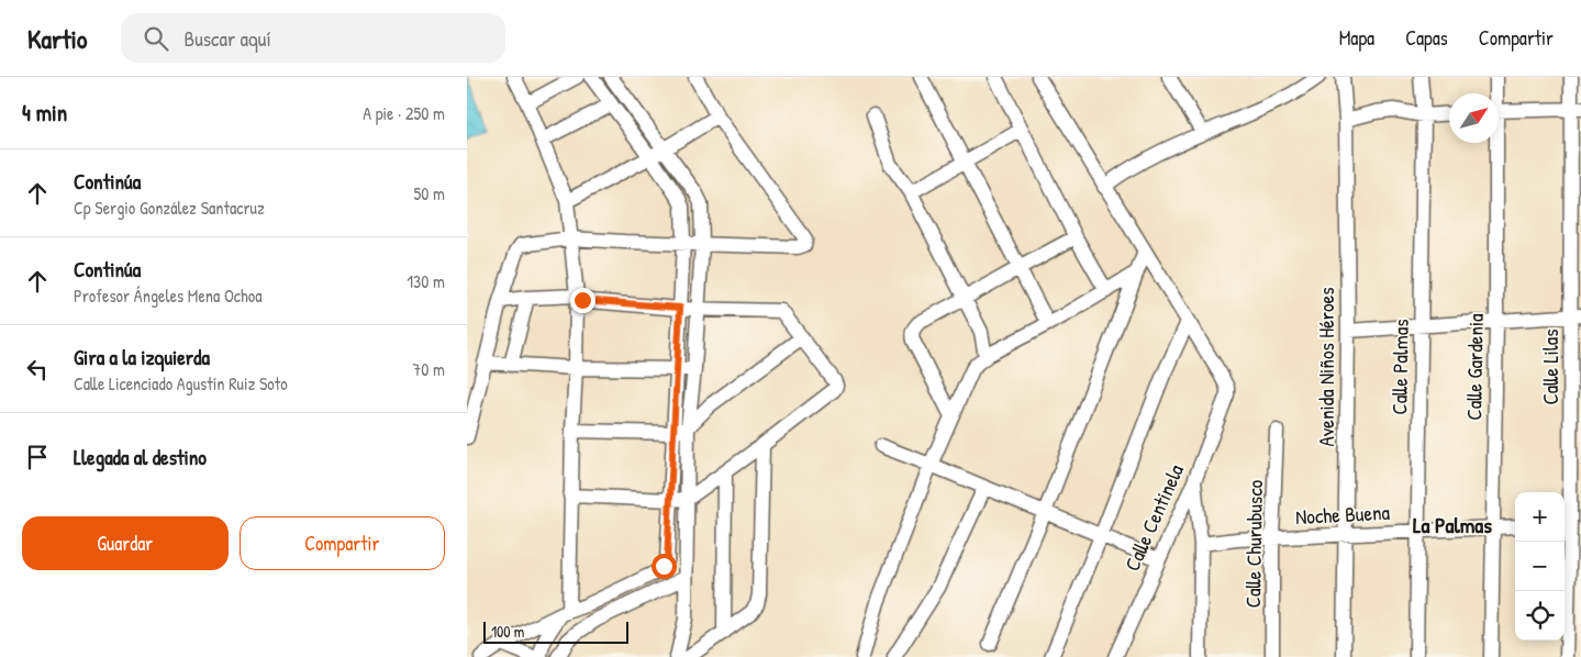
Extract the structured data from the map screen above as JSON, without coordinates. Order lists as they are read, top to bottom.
{
  "streets": {
    "street": [
      "Avenida Niños Héroes",
      "Calle Palmas",
      "Calle Gardenia",
      "Calle Lilas",
      "Noche Buena",
      "Calle Centinela",
      "Calle Churubusco"
    ]
  },
  "crossings": [
    ["Avenida Niños Héroes", "Noche Buena"],
    ["Calle Palmas", "Noche Buena"],
    ["Calle Gardenia", "Noche Buena"],
    ["Noche Buena", "Calle Churubusco"]
  ],
  "districts": ["La Palmas"],
  "scale_bar": "100 m",
  "north": "top right",
  "page": {
    "header": "Kartio",
    "search": "Buscar aquí",
    "nav": ["Mapa", "Capas", "Compartir"],
    "heading": ["4 min", "A pie · 250 m"],
    "list": [
      ["Continúa", "Cp Sergio González Santacruz", "50 m"],
      ["Continúa", "Profesor Ángeles Mena Ochoa", "130 m"],
      ["Gira a la izquierda", "Calle Licenciado Agustín Ruiz Soto", "70 m"],
      "Llegada al destino"
    ],
    "map_buttons": ["+", "−"],
    "buttons": ["Guardar", "Compartir"],
    "scale": "100 m"
  }
}
